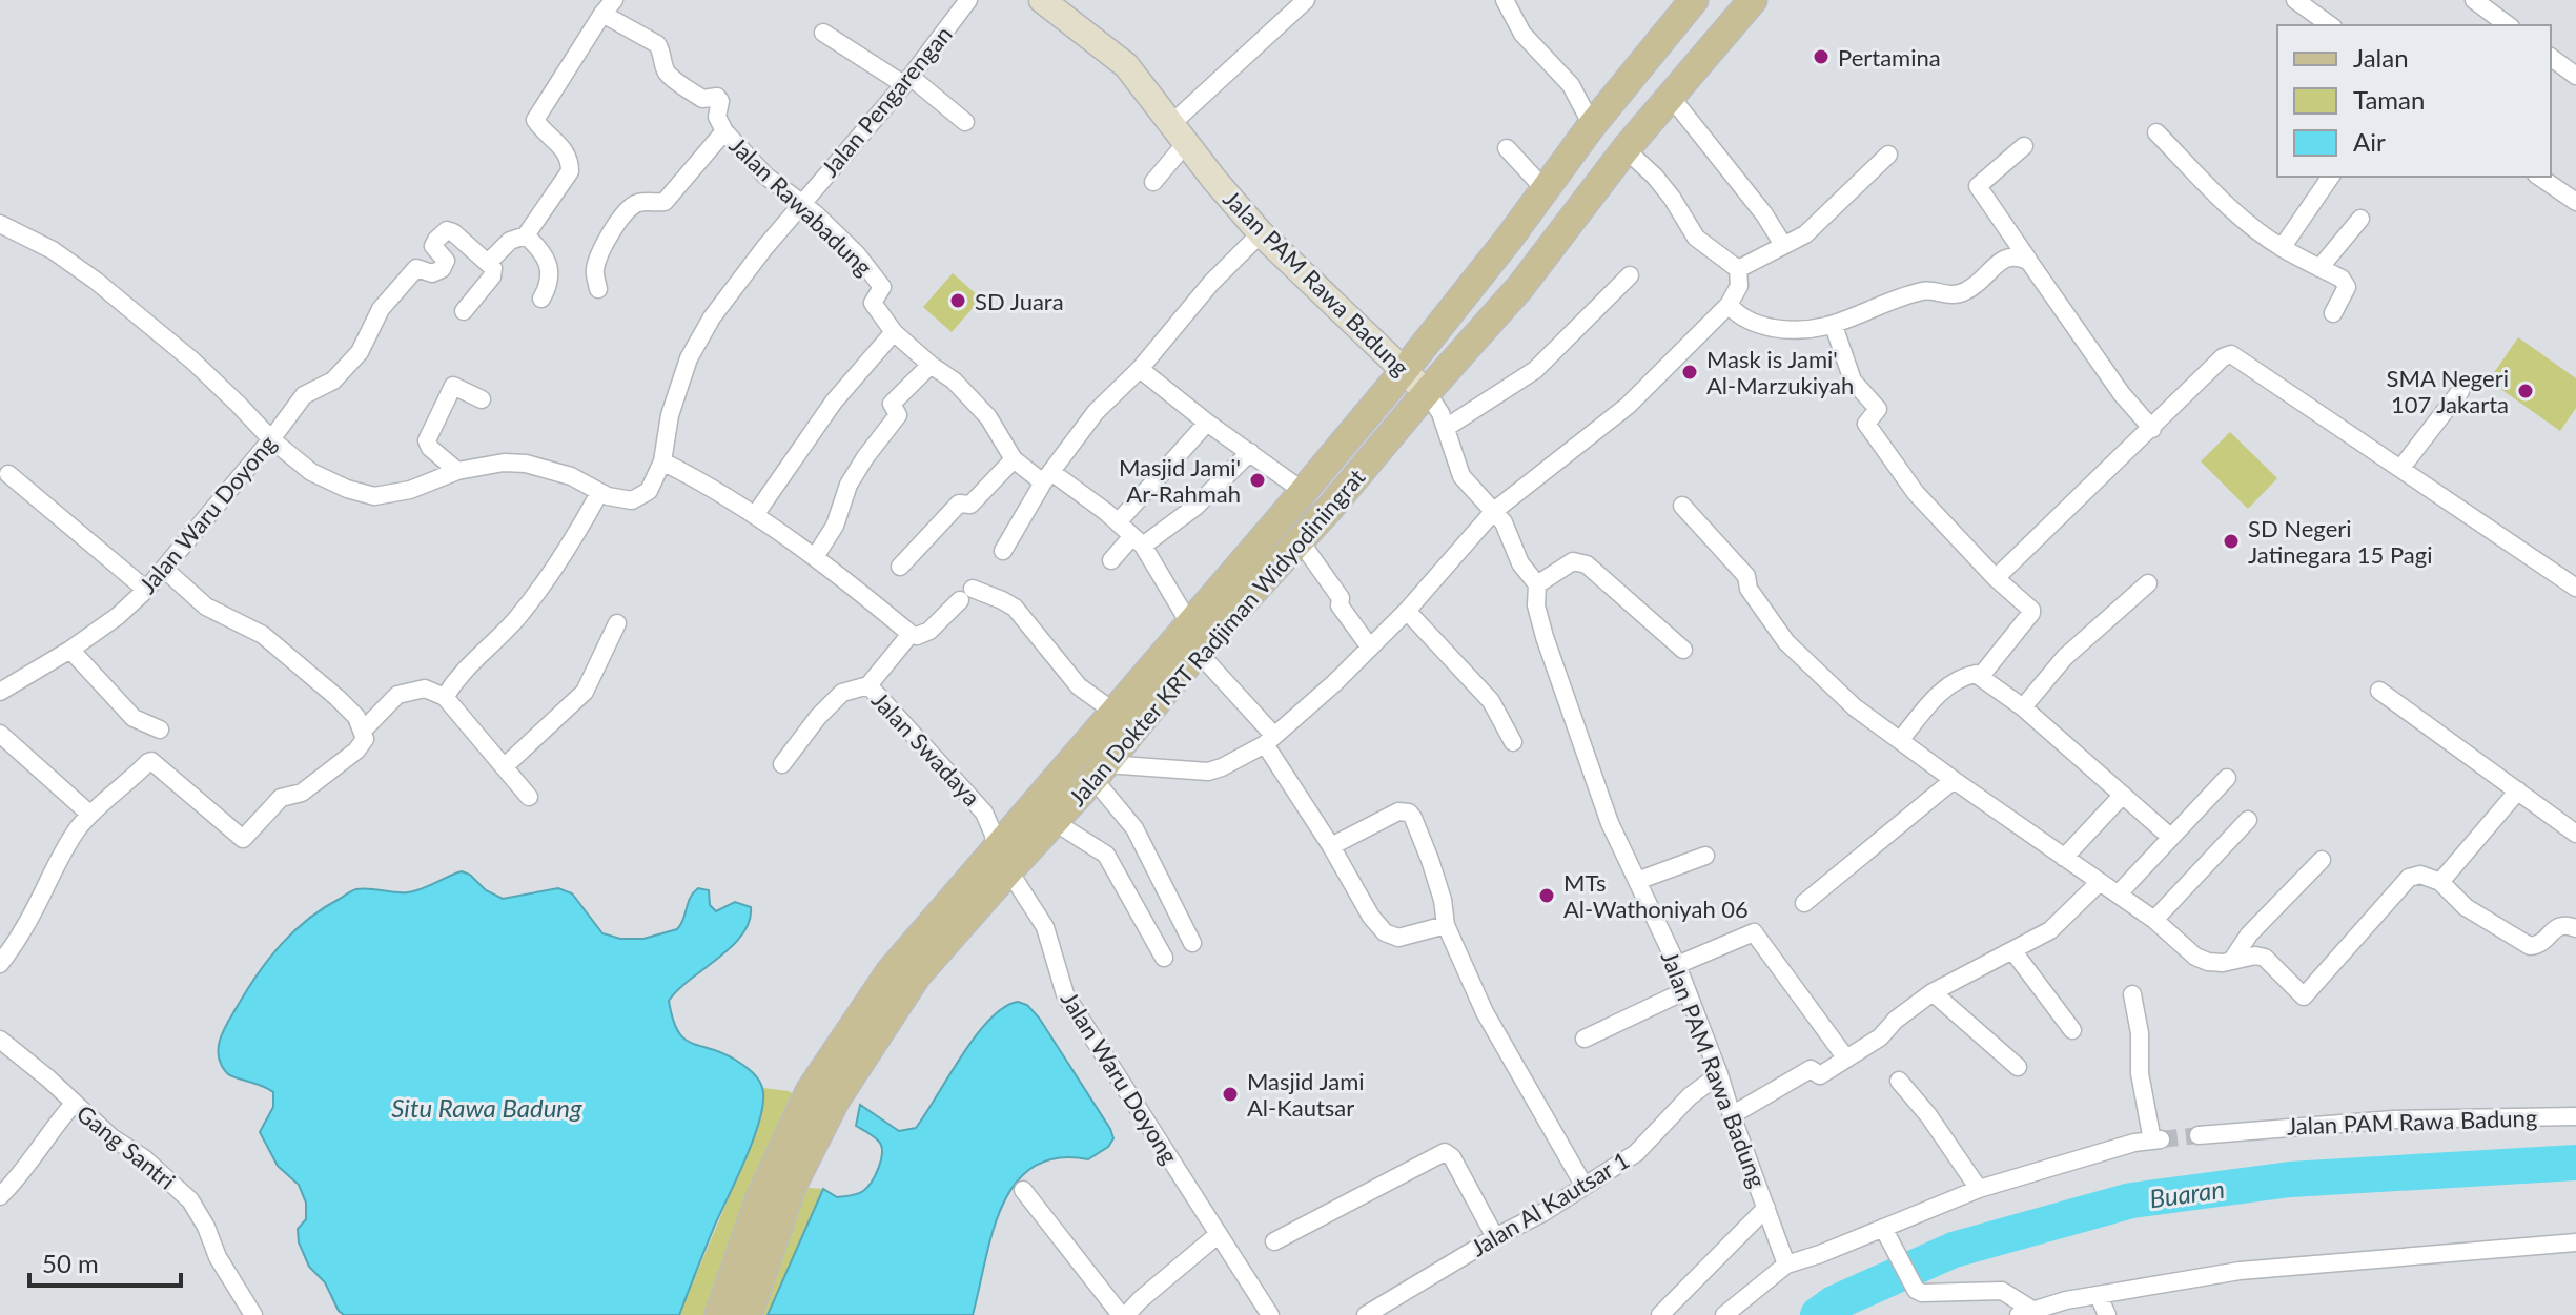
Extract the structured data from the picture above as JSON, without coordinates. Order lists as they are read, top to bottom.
{
  "streets": {
    "main road": ["Jalan Dokter KRT Radjiman Widyodiningrat"],
    "street": [
      "Jalan Pengarengan",
      "Jalan Rawabadung",
      "Jalan PAM Rawa Badung",
      "Jalan Waru Doyong",
      "Jalan Swadaya",
      "Gang Santri",
      "Jalan Al Kautsar 1"
    ]
  },
  "crossings": [
    ["Jalan Pengarengan", "Jalan Rawabadung"],
    ["Jalan Rawabadung", "Jalan Dokter KRT Radjiman Widyodiningrat"],
    ["Jalan PAM Rawa Badung", "Jalan Dokter KRT Radjiman Widyodiningrat"],
    ["Jalan PAM Rawa Badung", "Jalan Al Kautsar 1"],
    ["Jalan Waru Doyong", "Jalan Dokter KRT Radjiman Widyodiningrat"],
    ["Jalan Waru Doyong", "Jalan Swadaya"],
    ["Jalan Dokter KRT Radjiman Widyodiningrat", "Jalan Swadaya"]
  ],
  "water": ["Situ Rawa Badung", "Buaran"],
  "places": [
    "Pertamina",
    "SD Juara",
    "Mask is Jami' Al-Marzukiyah",
    "SMA Negeri 107 Jakarta",
    "Masjid Jami' Ar-Rahmah",
    "SD Negeri Jatinegara 15 Pagi",
    "MTs Al-Wathoniyah 06",
    "Masjid Jami Al-Kautsar"
  ],
  "legend": ["Jalan", "Taman", "Air"],
  "scale_bar": "50 m"
}
